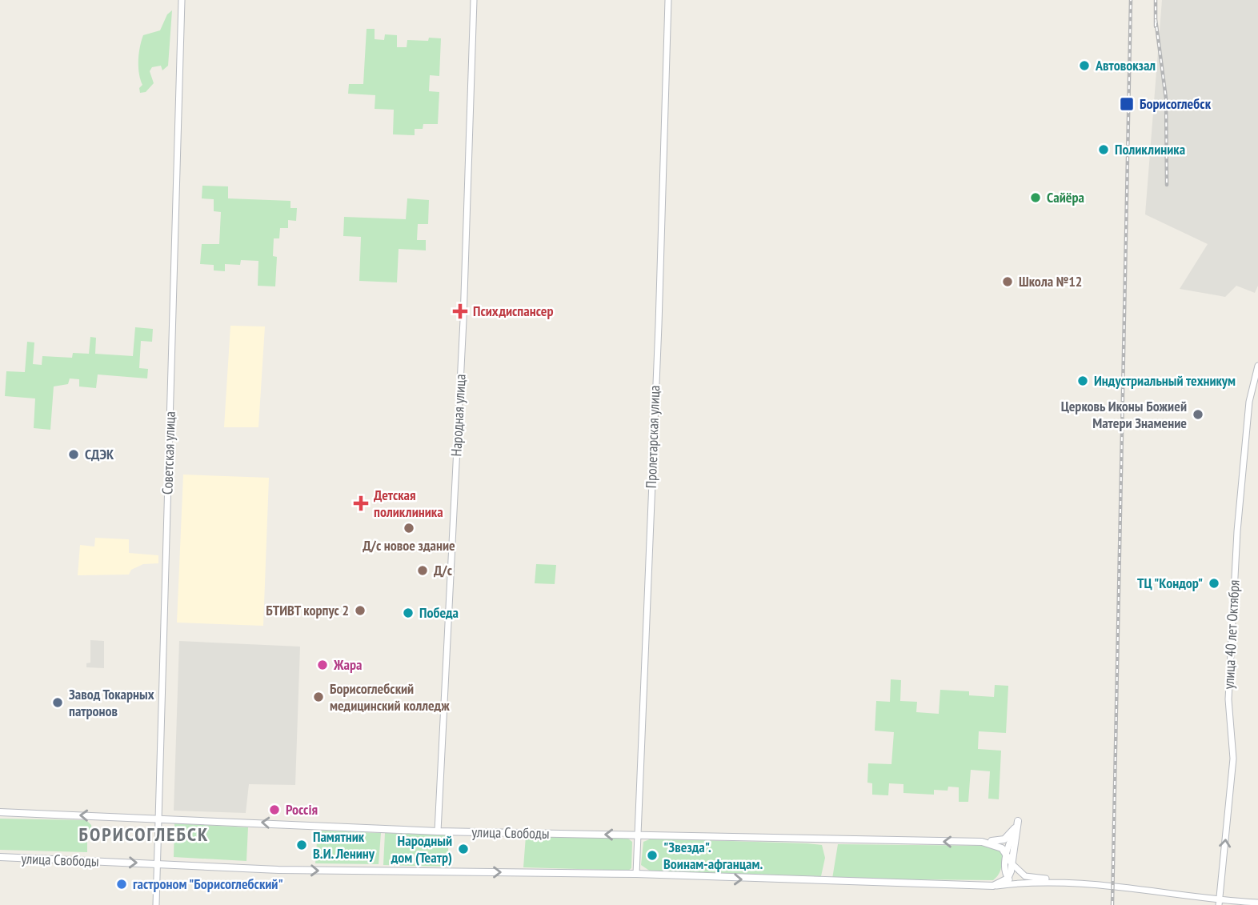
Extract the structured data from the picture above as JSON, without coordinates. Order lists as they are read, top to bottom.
{
  "streets": {
    "main road": ["улица Свободы"],
    "street": [
      "Народная улица",
      "Пролетарская улица",
      "Советская улица",
      "улица 40 лет Октября"
    ]
  },
  "crossings": [
    ["Народная улица", "улица Свободы"],
    ["Пролетарская улица", "улица Свободы"],
    ["Советская улица", "улица Свободы"],
    ["улица 40 лет Октября", "улица Свободы"]
  ],
  "one_way": ["улица 40 лет Октября"],
  "districts": ["БОРИСОГЛЕБСК"],
  "places": {
    "other": [
      "Автовокзал",
      "Поликлиника",
      "Сайёра",
      "Школа №12",
      "Индустриальный техникум",
      "Церковь Иконы Божией Матери Знамение",
      "СДЭК",
      "Д/с новое здание",
      "Д/с",
      "ТЦ \"Кондор\"",
      "БТИВТ корпус 2",
      "Победа",
      "Жара",
      "Борисоглебский медицинский колледж",
      "Завод Токарных патронов",
      "Россiя",
      "Памятник В.И. Ленину",
      "Народный дом (Театр)",
      "\"Звезда\". Воинам-афганцам.",
      "гастроном \"Борисоглебский\""
    ],
    "transit": ["Борисоглебск"],
    "health": ["Психдиспансер", "Детская поликлиника"]
  }
}
